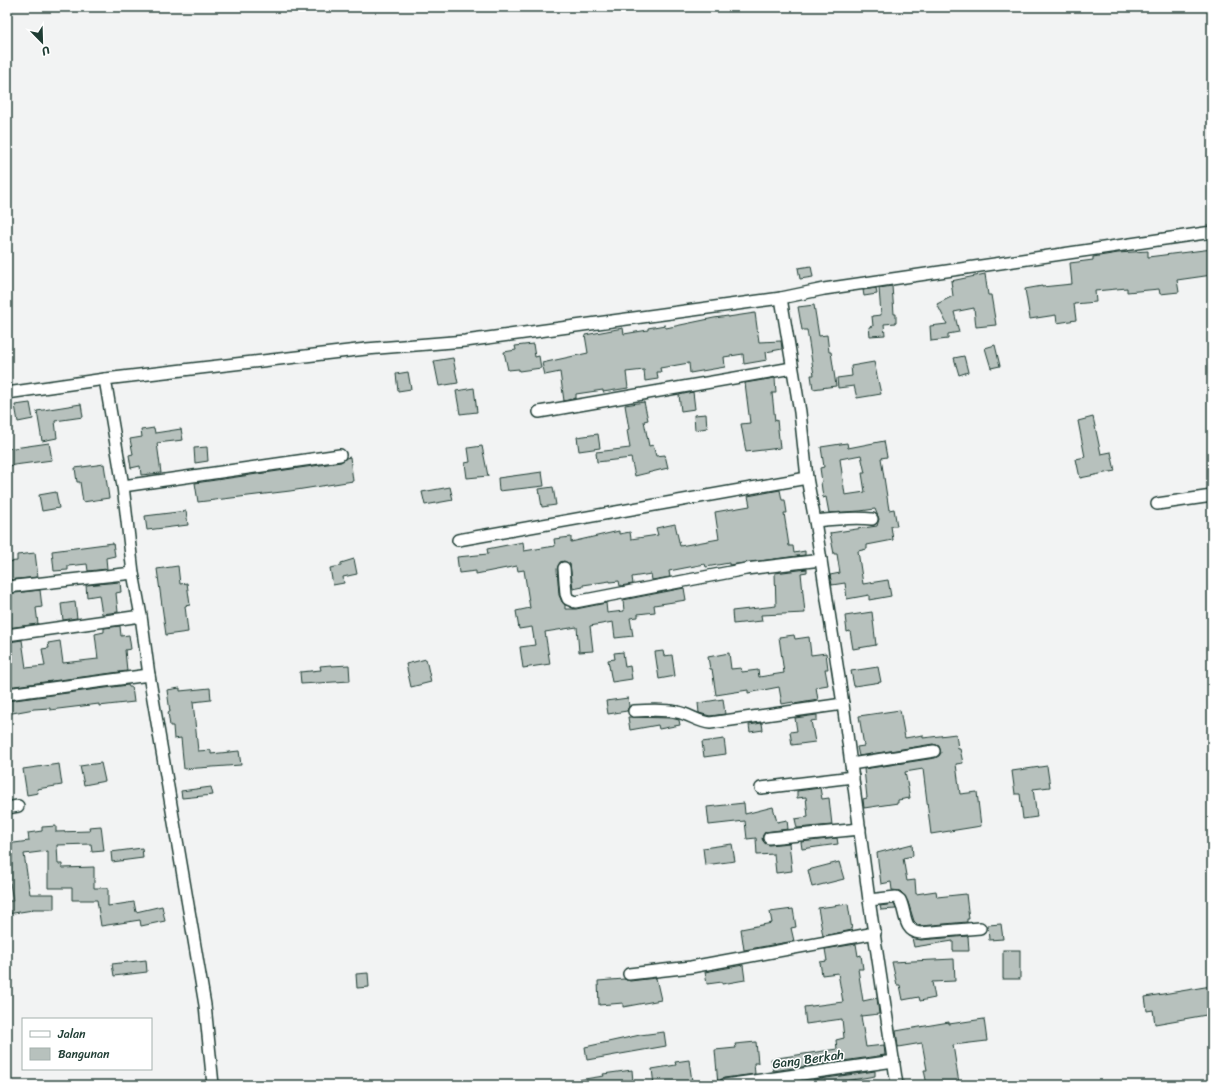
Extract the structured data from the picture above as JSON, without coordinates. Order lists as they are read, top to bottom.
{
  "streets": {
    "street": ["Gang Berkah"]
  },
  "legend": ["Jalan", "Bangunan"],
  "north": "bottom right"
}
